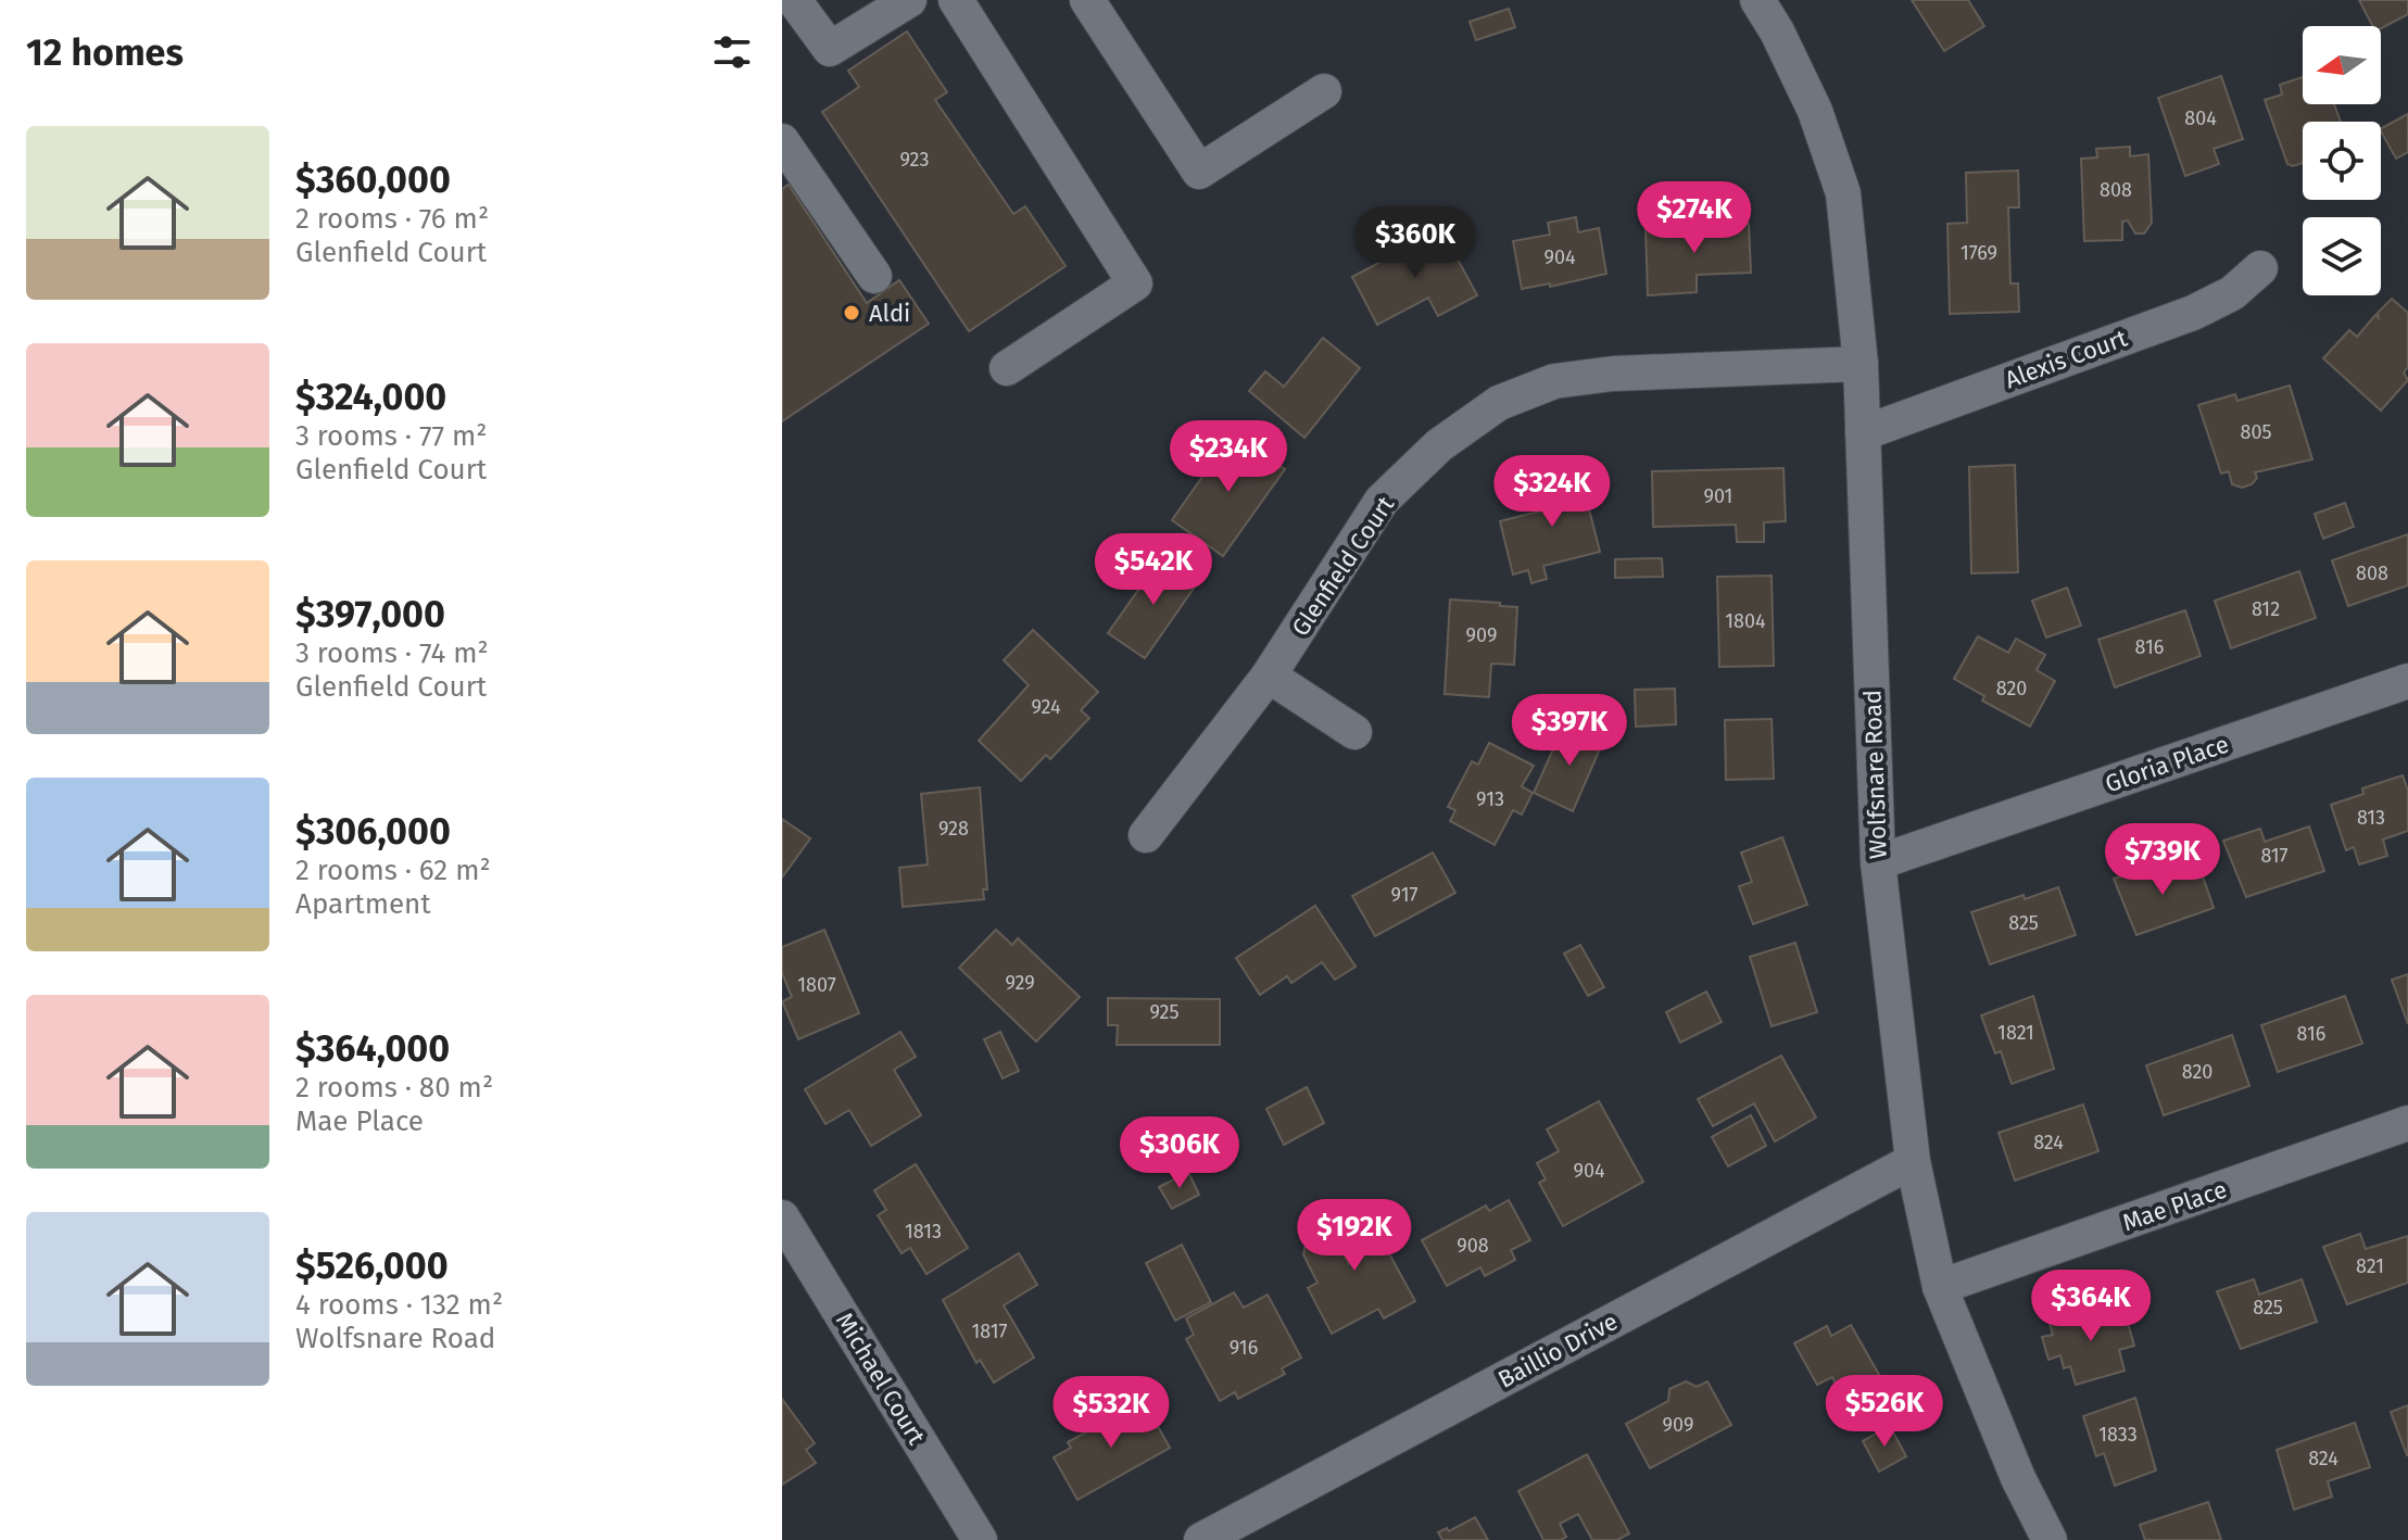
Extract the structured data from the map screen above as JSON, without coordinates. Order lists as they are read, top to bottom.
{
  "streets": {
    "street": [
      "Alexis Court",
      "Glenfield Court",
      "Gloria Place",
      "Wolfsnare Road",
      "Mae Place",
      "Baillio Drive",
      "Michael Court"
    ]
  },
  "crossings": [
    ["Alexis Court", "Wolfsnare Road"],
    ["Glenfield Court", "Wolfsnare Road"],
    ["Gloria Place", "Wolfsnare Road"],
    ["Wolfsnare Road", "Mae Place"],
    ["Wolfsnare Road", "Baillio Drive"]
  ],
  "places": ["Aldi"],
  "house_numbers": [
    "804",
    "923",
    "808",
    "1769",
    "904",
    "805",
    "901",
    "808",
    "812",
    "1804",
    "909",
    "816",
    "820",
    "924",
    "913",
    "813",
    "928",
    "817",
    "917",
    "825",
    "929",
    "1807",
    "925",
    "1821",
    "816",
    "820",
    "824",
    "904",
    "1813",
    "908",
    "821",
    "825",
    "1817",
    "916",
    "909",
    "1833",
    "824"
  ],
  "north": "left",
  "page": {
    "heading": "12 homes",
    "list": [
      {
        "name": "$360,000",
        "note": "2 rooms · 76 m² · Glenfield Court"
      },
      {
        "name": "$324,000",
        "note": "3 rooms · 77 m² · Glenfield Court"
      },
      {
        "name": "$397,000",
        "note": "3 rooms · 74 m² · Glenfield Court"
      },
      {
        "name": "$306,000",
        "note": "2 rooms · 62 m² · Apartment"
      },
      {
        "name": "$364,000",
        "note": "2 rooms · 80 m² · Mae Place"
      },
      {
        "name": "$526,000",
        "note": "4 rooms · 132 m² · Wolfsnare Road"
      }
    ],
    "price": [
      "$274K",
      "$360K",
      "$234K",
      "$324K",
      "$542K",
      "$397K",
      "$739K",
      "$306K",
      "$192K",
      "$364K",
      "$526K",
      "$532K"
    ]
  }
}
